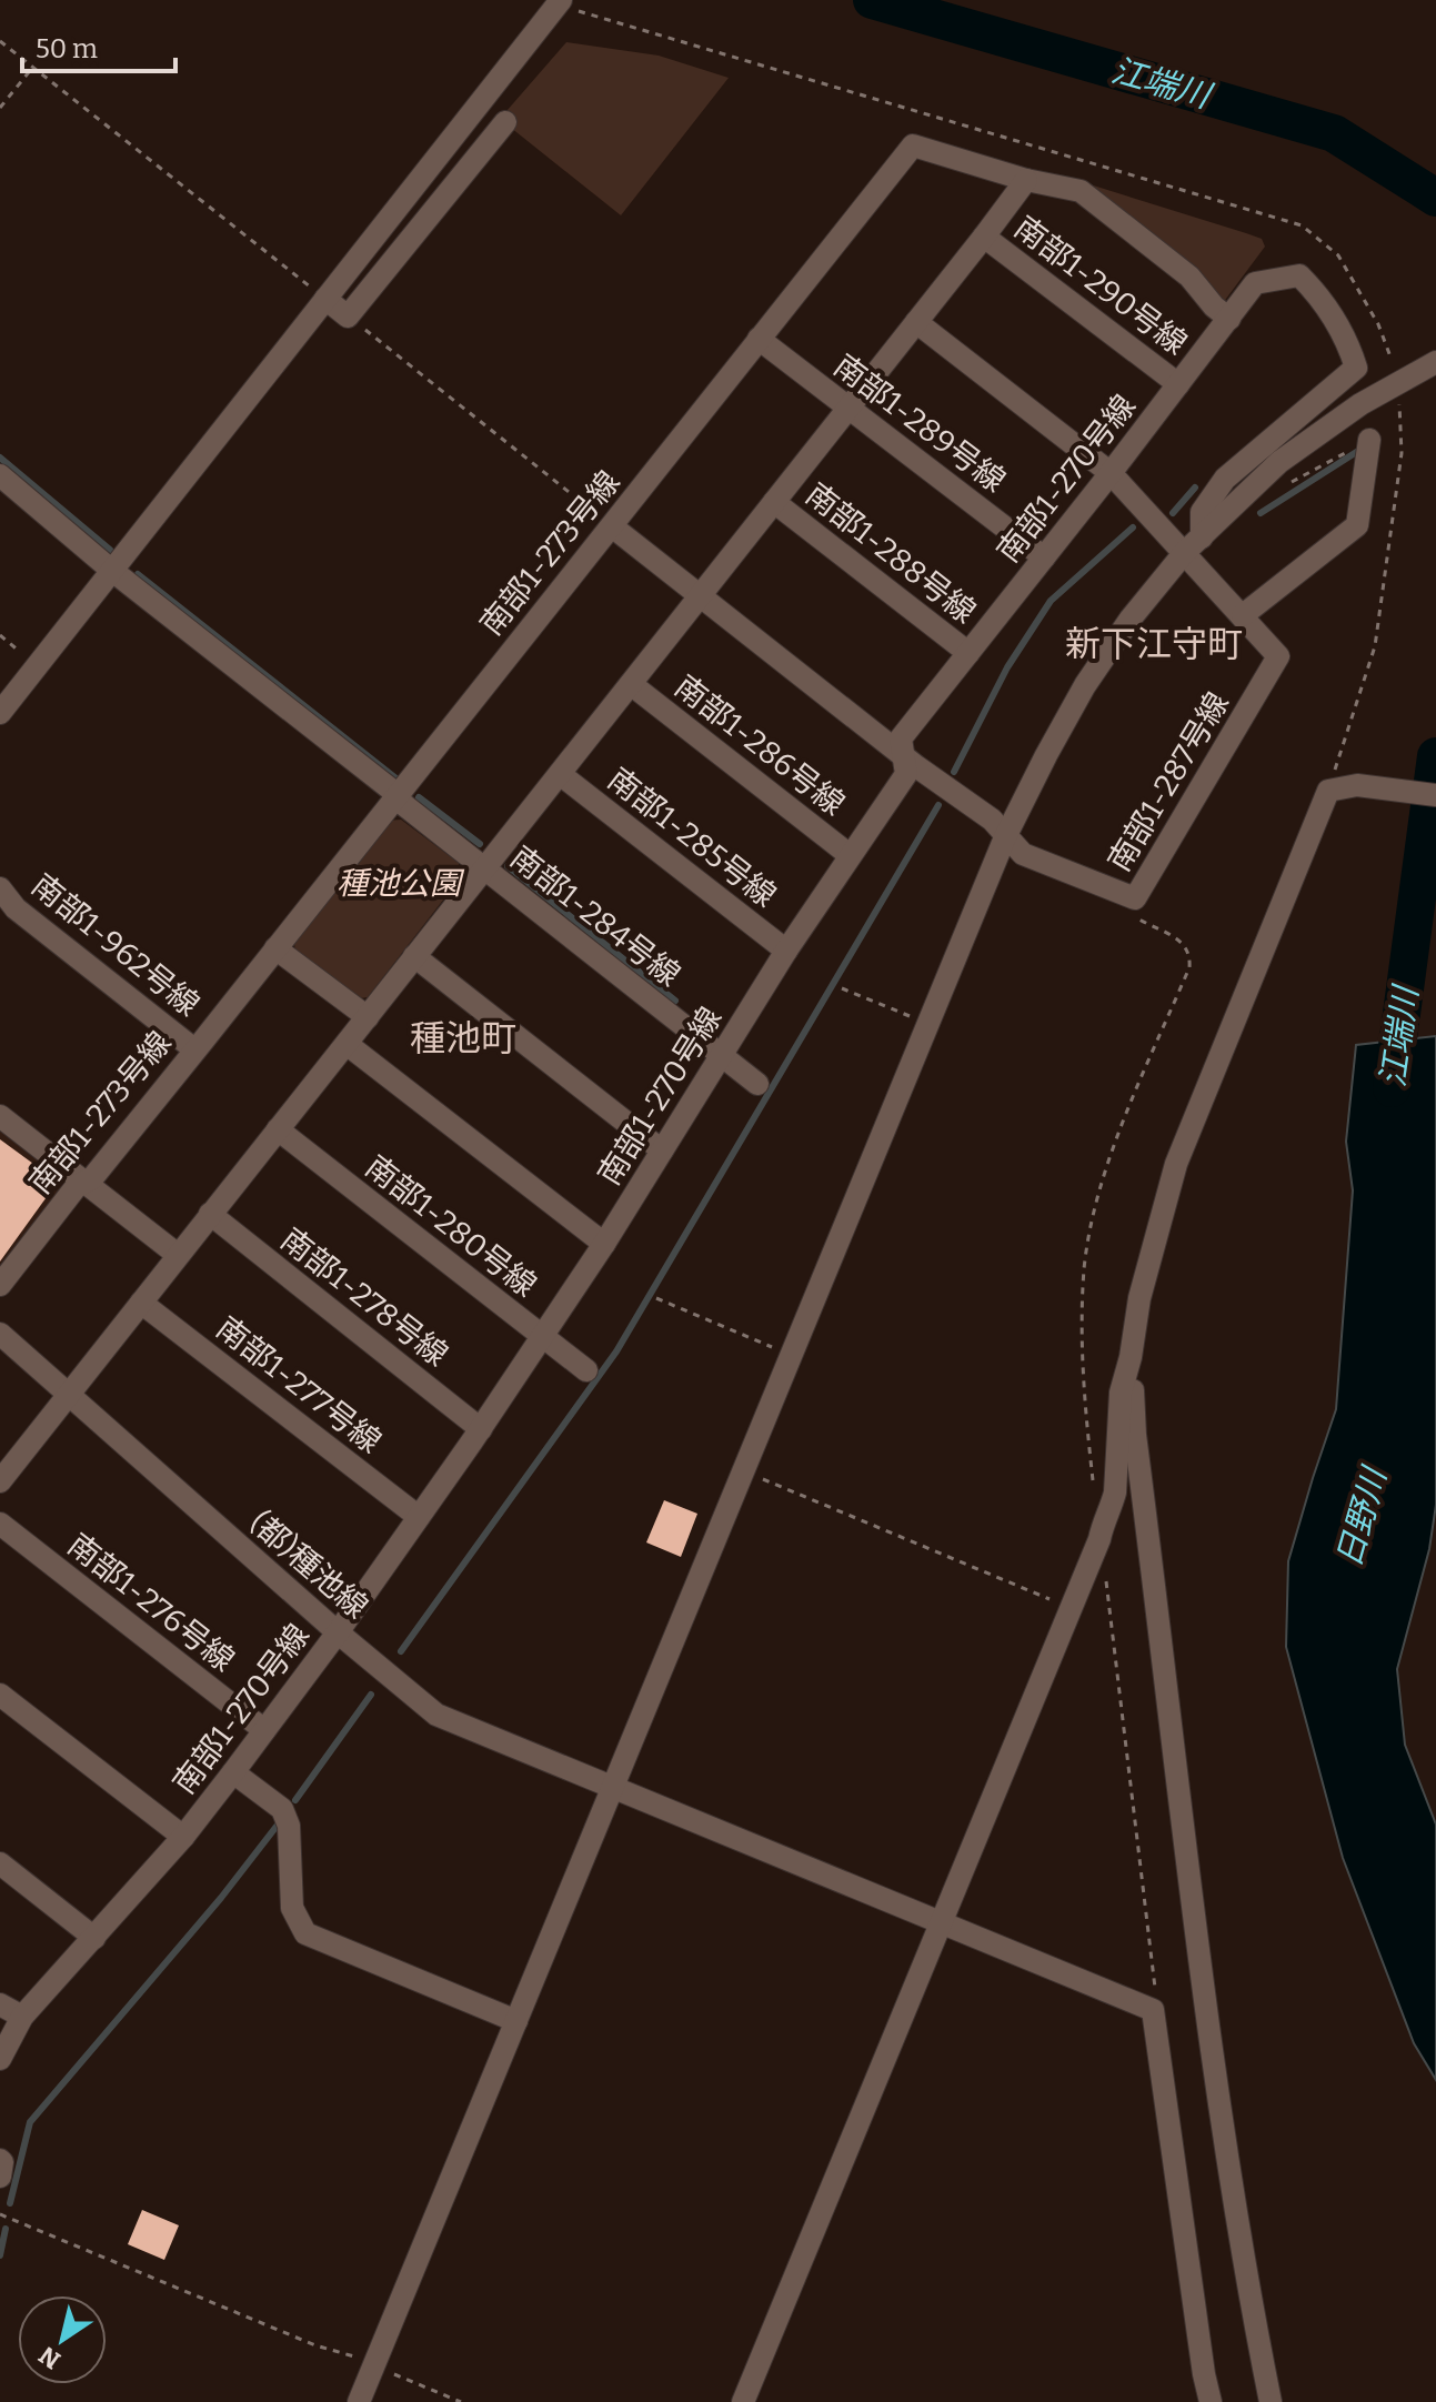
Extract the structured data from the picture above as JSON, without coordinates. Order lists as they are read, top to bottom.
{
  "streets": {
    "street": [
      "南部1-290号線",
      "南部1-289号線",
      "南部1-270号線",
      "南部1-273号線",
      "南部1-288号線",
      "南部1-286号線",
      "南部1-287号線",
      "南部1-285号線",
      "南部1-284号線",
      "南部1-962号線",
      "南部1-280号線",
      "南部1-278号線",
      "南部1-277号線",
      "(都)種池線",
      "南部1-276号線"
    ]
  },
  "crossings": [
    ["南部1-290号線", "南部1-270号線"],
    ["南部1-289号線", "南部1-270号線"],
    ["南部1-289号線", "南部1-273号線"],
    ["南部1-270号線", "南部1-273号線"],
    ["南部1-270号線", "南部1-288号線"],
    ["南部1-270号線", "南部1-286号線"],
    ["南部1-270号線", "南部1-287号線"],
    ["南部1-270号線", "南部1-285号線"],
    ["南部1-270号線", "南部1-284号線"],
    ["南部1-270号線", "南部1-280号線"],
    ["南部1-270号線", "南部1-278号線"],
    ["南部1-270号線", "南部1-277号線"],
    ["南部1-270号線", "(都)種池線"],
    ["南部1-270号線", "南部1-276号線"],
    ["南部1-273号線", "南部1-287号線"],
    ["南部1-273号線", "南部1-284号線"],
    ["南部1-273号線", "南部1-962号線"]
  ],
  "districts": ["新下江守町", "種池町"],
  "water": ["江端川", "日野川"],
  "parks": ["種池公園"],
  "scale_bar": "50 m",
  "north": "bottom left"
}
